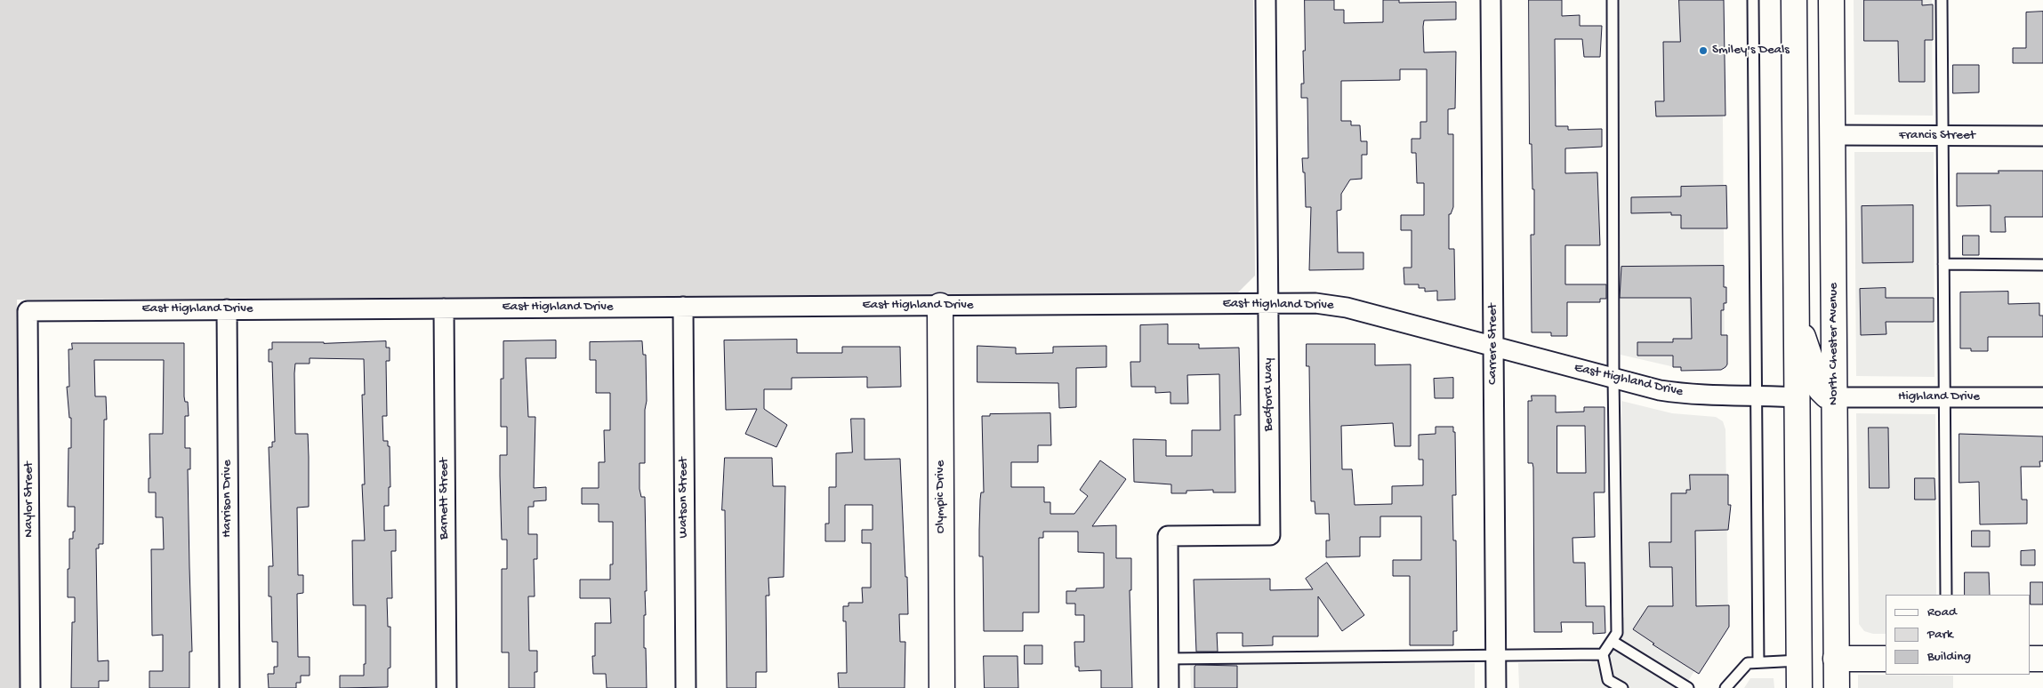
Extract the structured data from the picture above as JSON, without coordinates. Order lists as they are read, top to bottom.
{
  "streets": {
    "main road": ["North Chester Avenue", "Olympic Drive"],
    "street": [
      "Francis Street",
      "East Highland Drive",
      "Carrere Street",
      "Bedford Way",
      "Highland Drive",
      "Watson Street",
      "Harrison Drive",
      "Barnett Street",
      "Naylor Street"
    ]
  },
  "crossings": [
    ["Francis Street", "North Chester Avenue"],
    ["East Highland Drive", "Carrere Street"],
    ["East Highland Drive", "Bedford Way"],
    ["East Highland Drive", "Olympic Drive"],
    ["East Highland Drive", "Watson Street"],
    ["East Highland Drive", "Harrison Drive"],
    ["East Highland Drive", "Barnett Street"],
    ["East Highland Drive", "Naylor Street"],
    ["North Chester Avenue", "Highland Drive"]
  ],
  "places": ["Smiley's Deals"],
  "legend": ["Road", "Park", "Building"]
}
